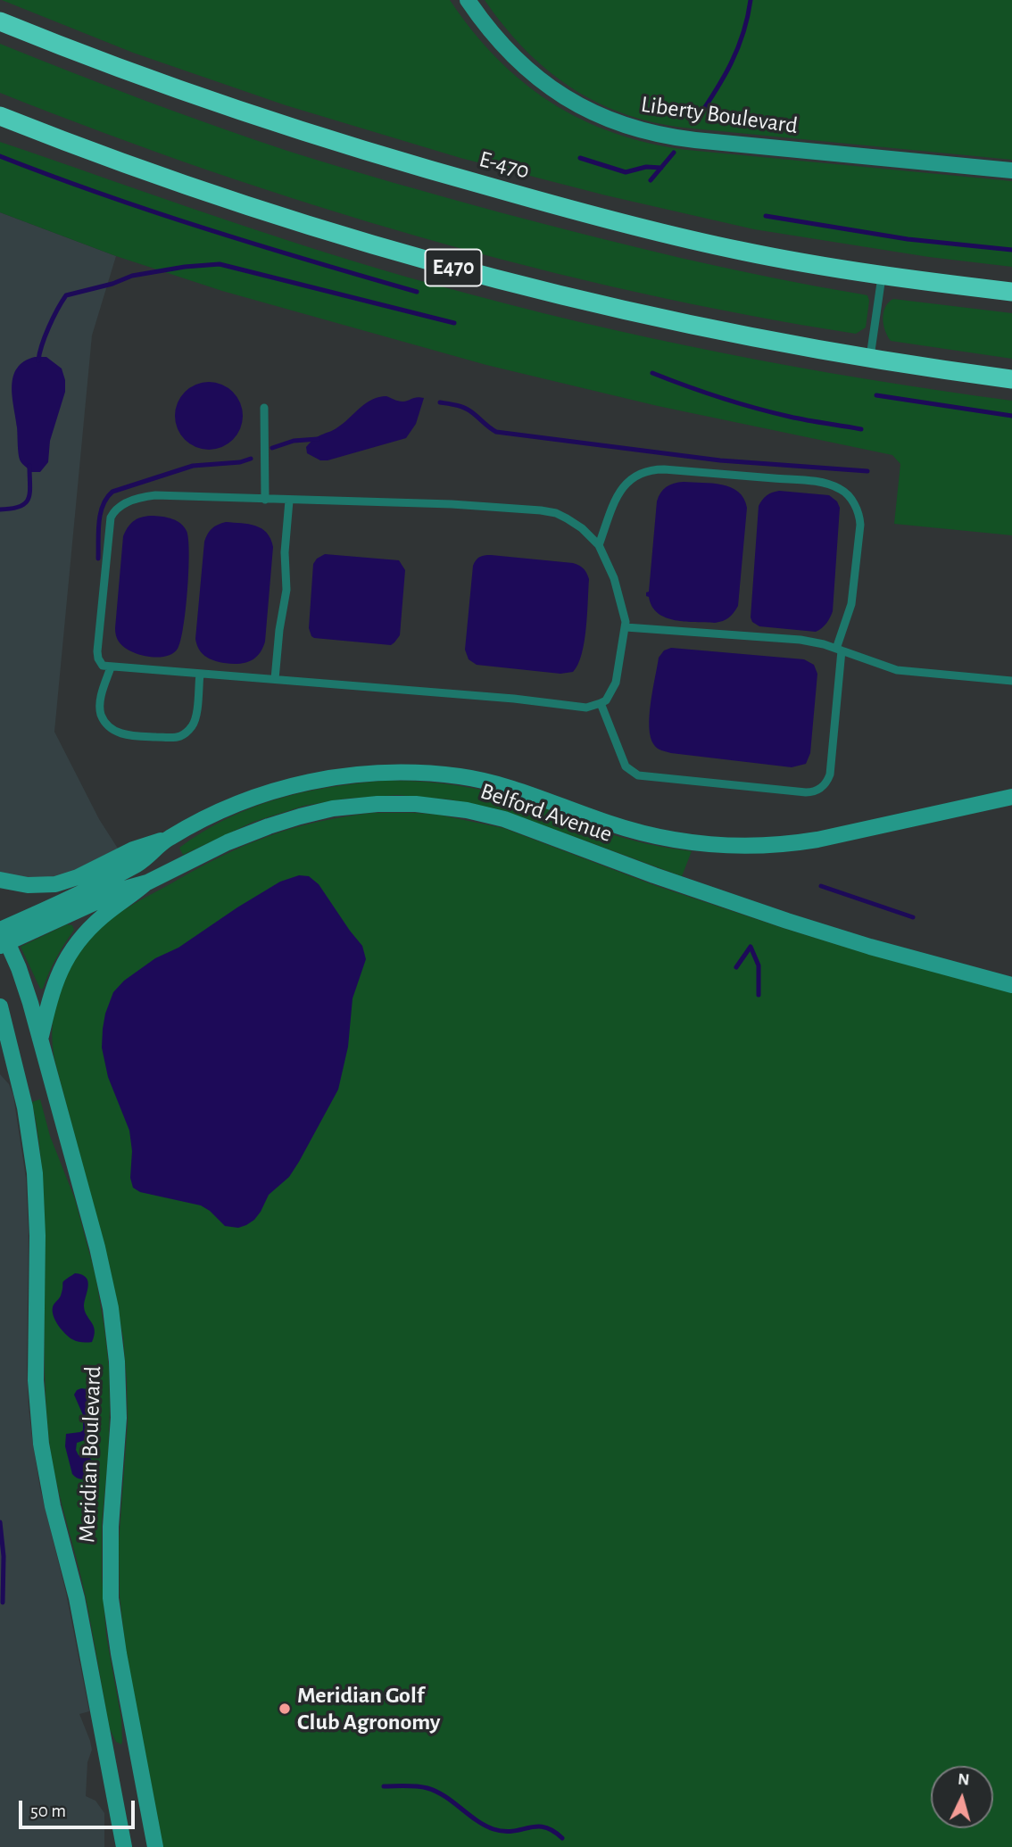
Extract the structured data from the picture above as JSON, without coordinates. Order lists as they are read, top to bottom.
{
  "streets": {
    "highway": ["E-470", "E470"],
    "main road": ["Liberty Boulevard", "Belford Avenue", "Meridian Boulevard"]
  },
  "crossings": [
    ["Belford Avenue", "Meridian Boulevard"]
  ],
  "places": ["Meridian Golf Club Agronomy"],
  "scale_bar": "50 m",
  "north": "top"
}
